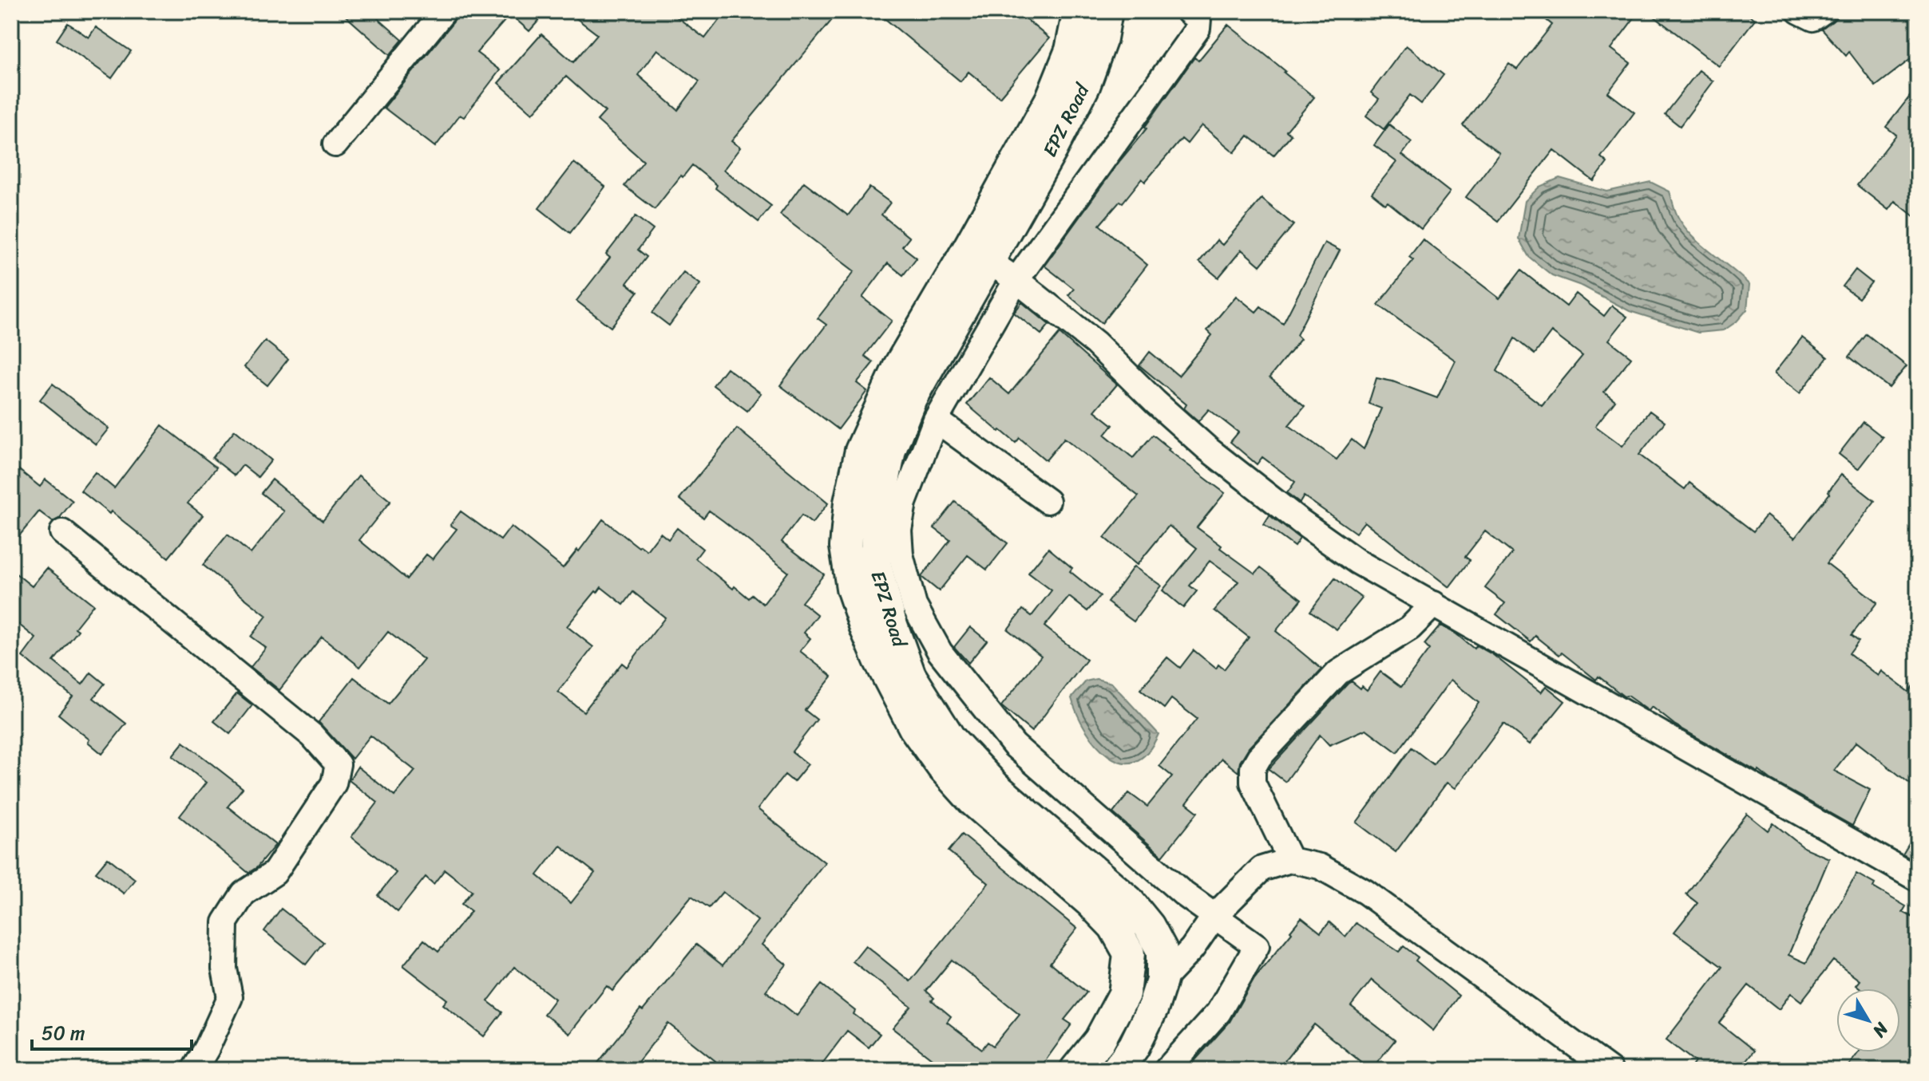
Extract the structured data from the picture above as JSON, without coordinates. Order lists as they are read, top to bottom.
{
  "streets": {
    "main road": ["EPZ Road"]
  },
  "scale_bar": "50 m",
  "north": "bottom right"
}
